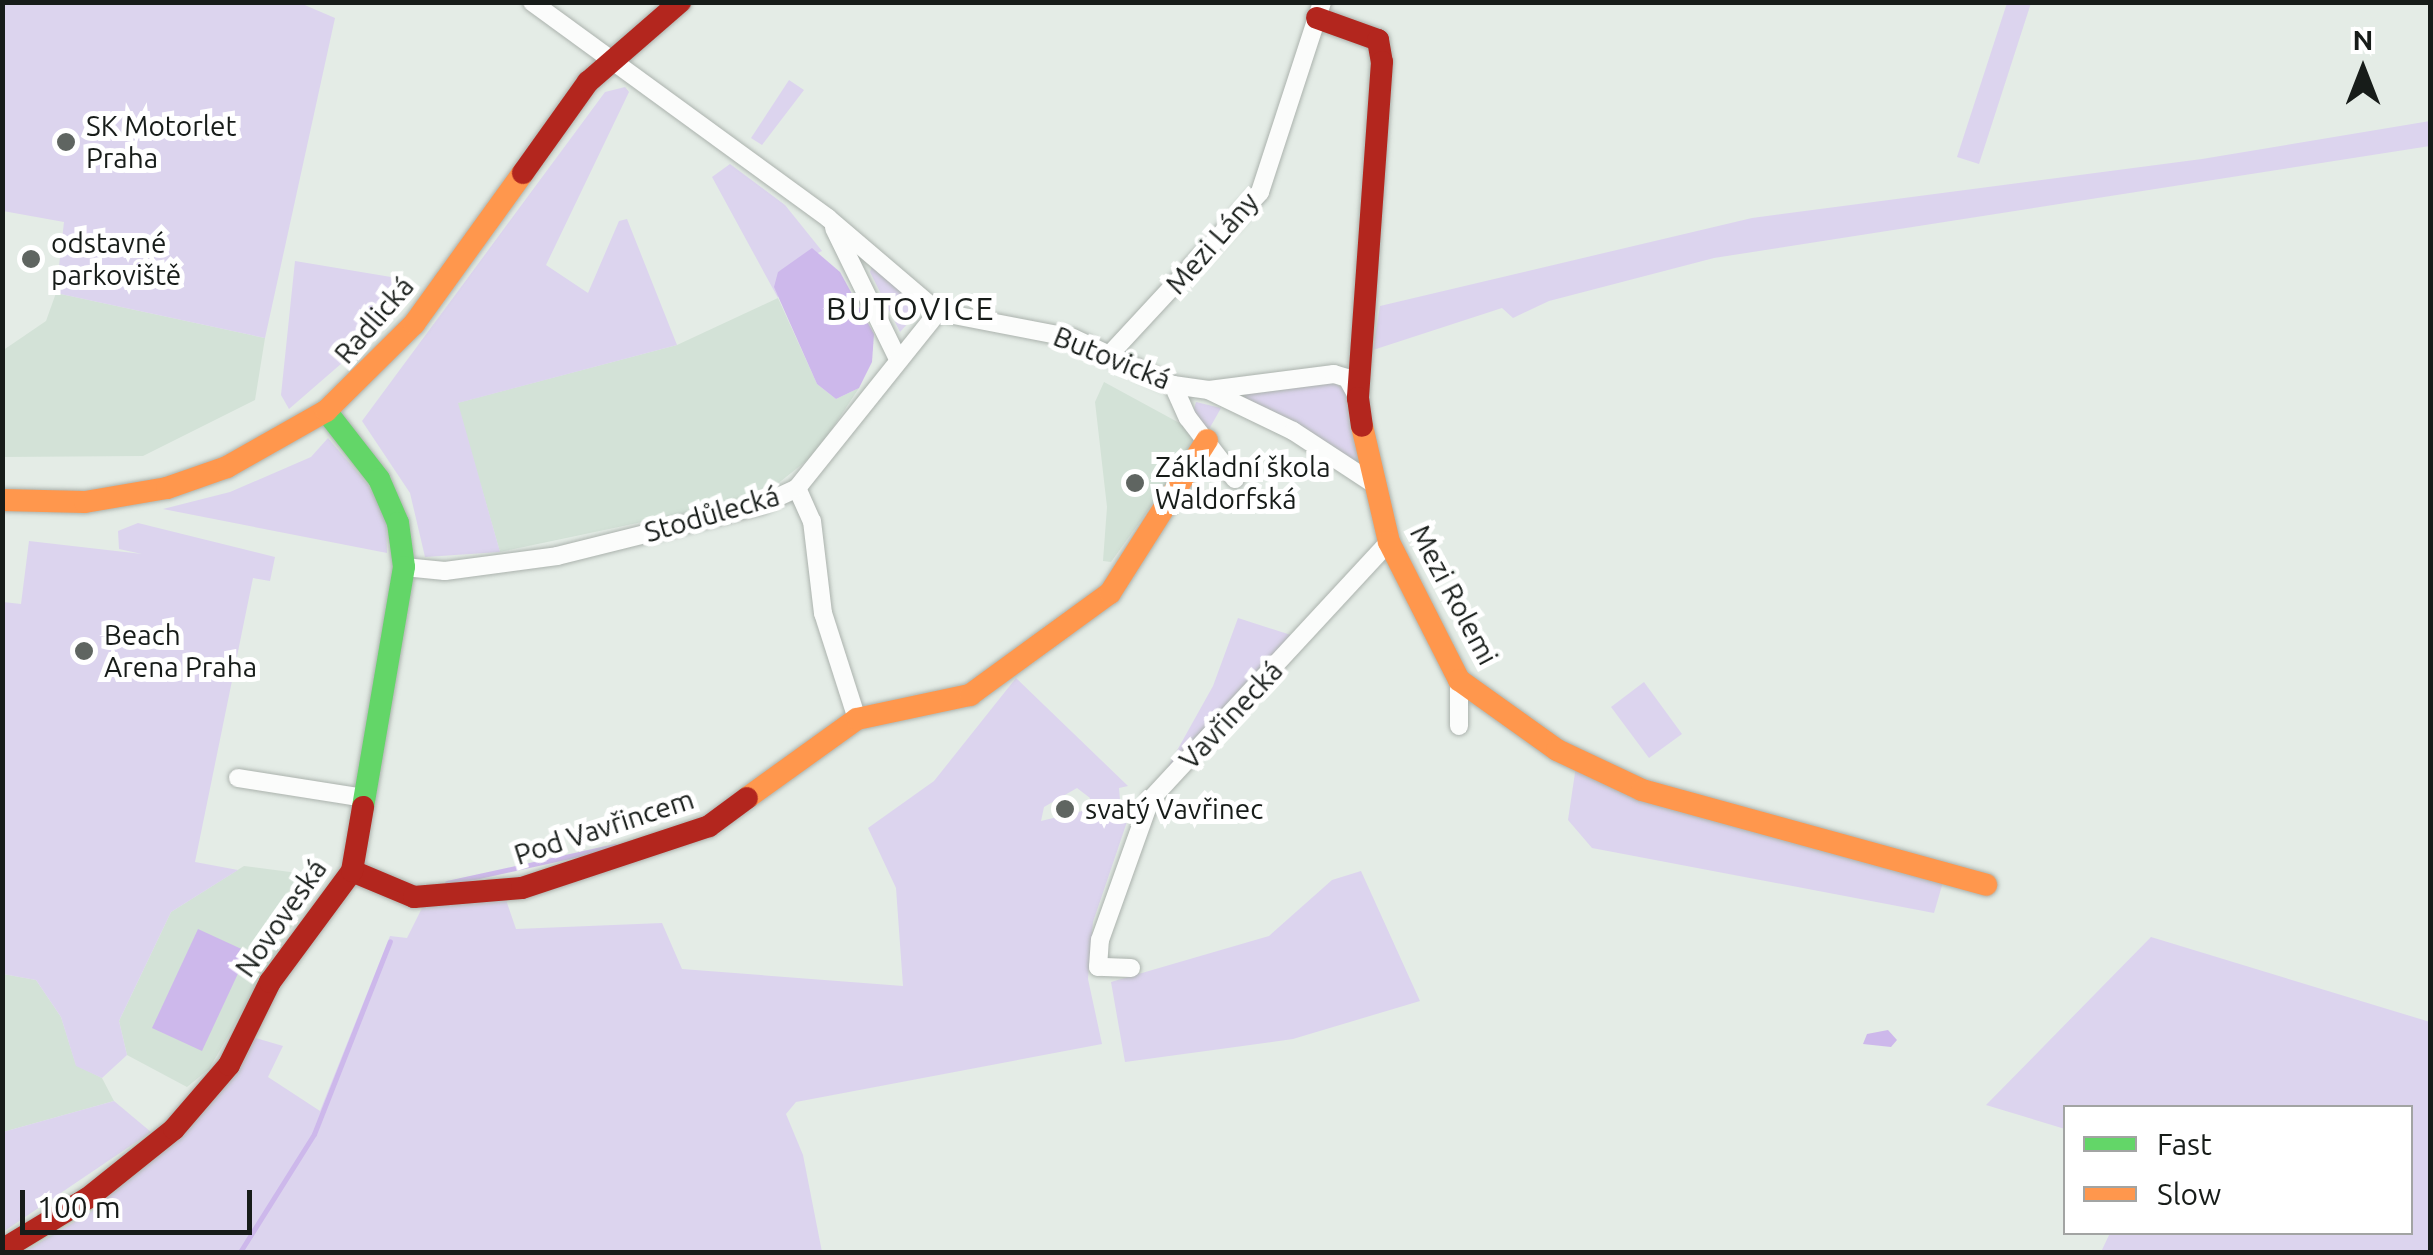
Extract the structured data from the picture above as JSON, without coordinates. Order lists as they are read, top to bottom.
{
  "streets": {
    "street": [
      "Mezi Lány",
      "Radlická",
      "Butovická",
      "Stodůlecká",
      "Mezi Rolemi",
      "Vavřinecká",
      "Pod Vavřincem",
      "Novoveská"
    ]
  },
  "crossings": [
    ["Mezi Lány", "Butovická"],
    ["Mezi Lány", "Mezi Rolemi"],
    ["Radlická", "Novoveská"],
    ["Butovická", "Stodůlecká"],
    ["Butovická", "Mezi Rolemi"],
    ["Stodůlecká", "Novoveská"],
    ["Mezi Rolemi", "Vavřinecká"],
    ["Pod Vavřincem", "Novoveská"]
  ],
  "districts": ["BUTOVICE"],
  "places": [
    "SK Motorlet Praha",
    "odstavné parkoviště",
    "Základní škola Waldorfská",
    "Beach Arena Praha",
    "svatý Vavřinec"
  ],
  "legend": ["Fast", "Slow"],
  "scale_bar": "100 m",
  "north": "top"
}
